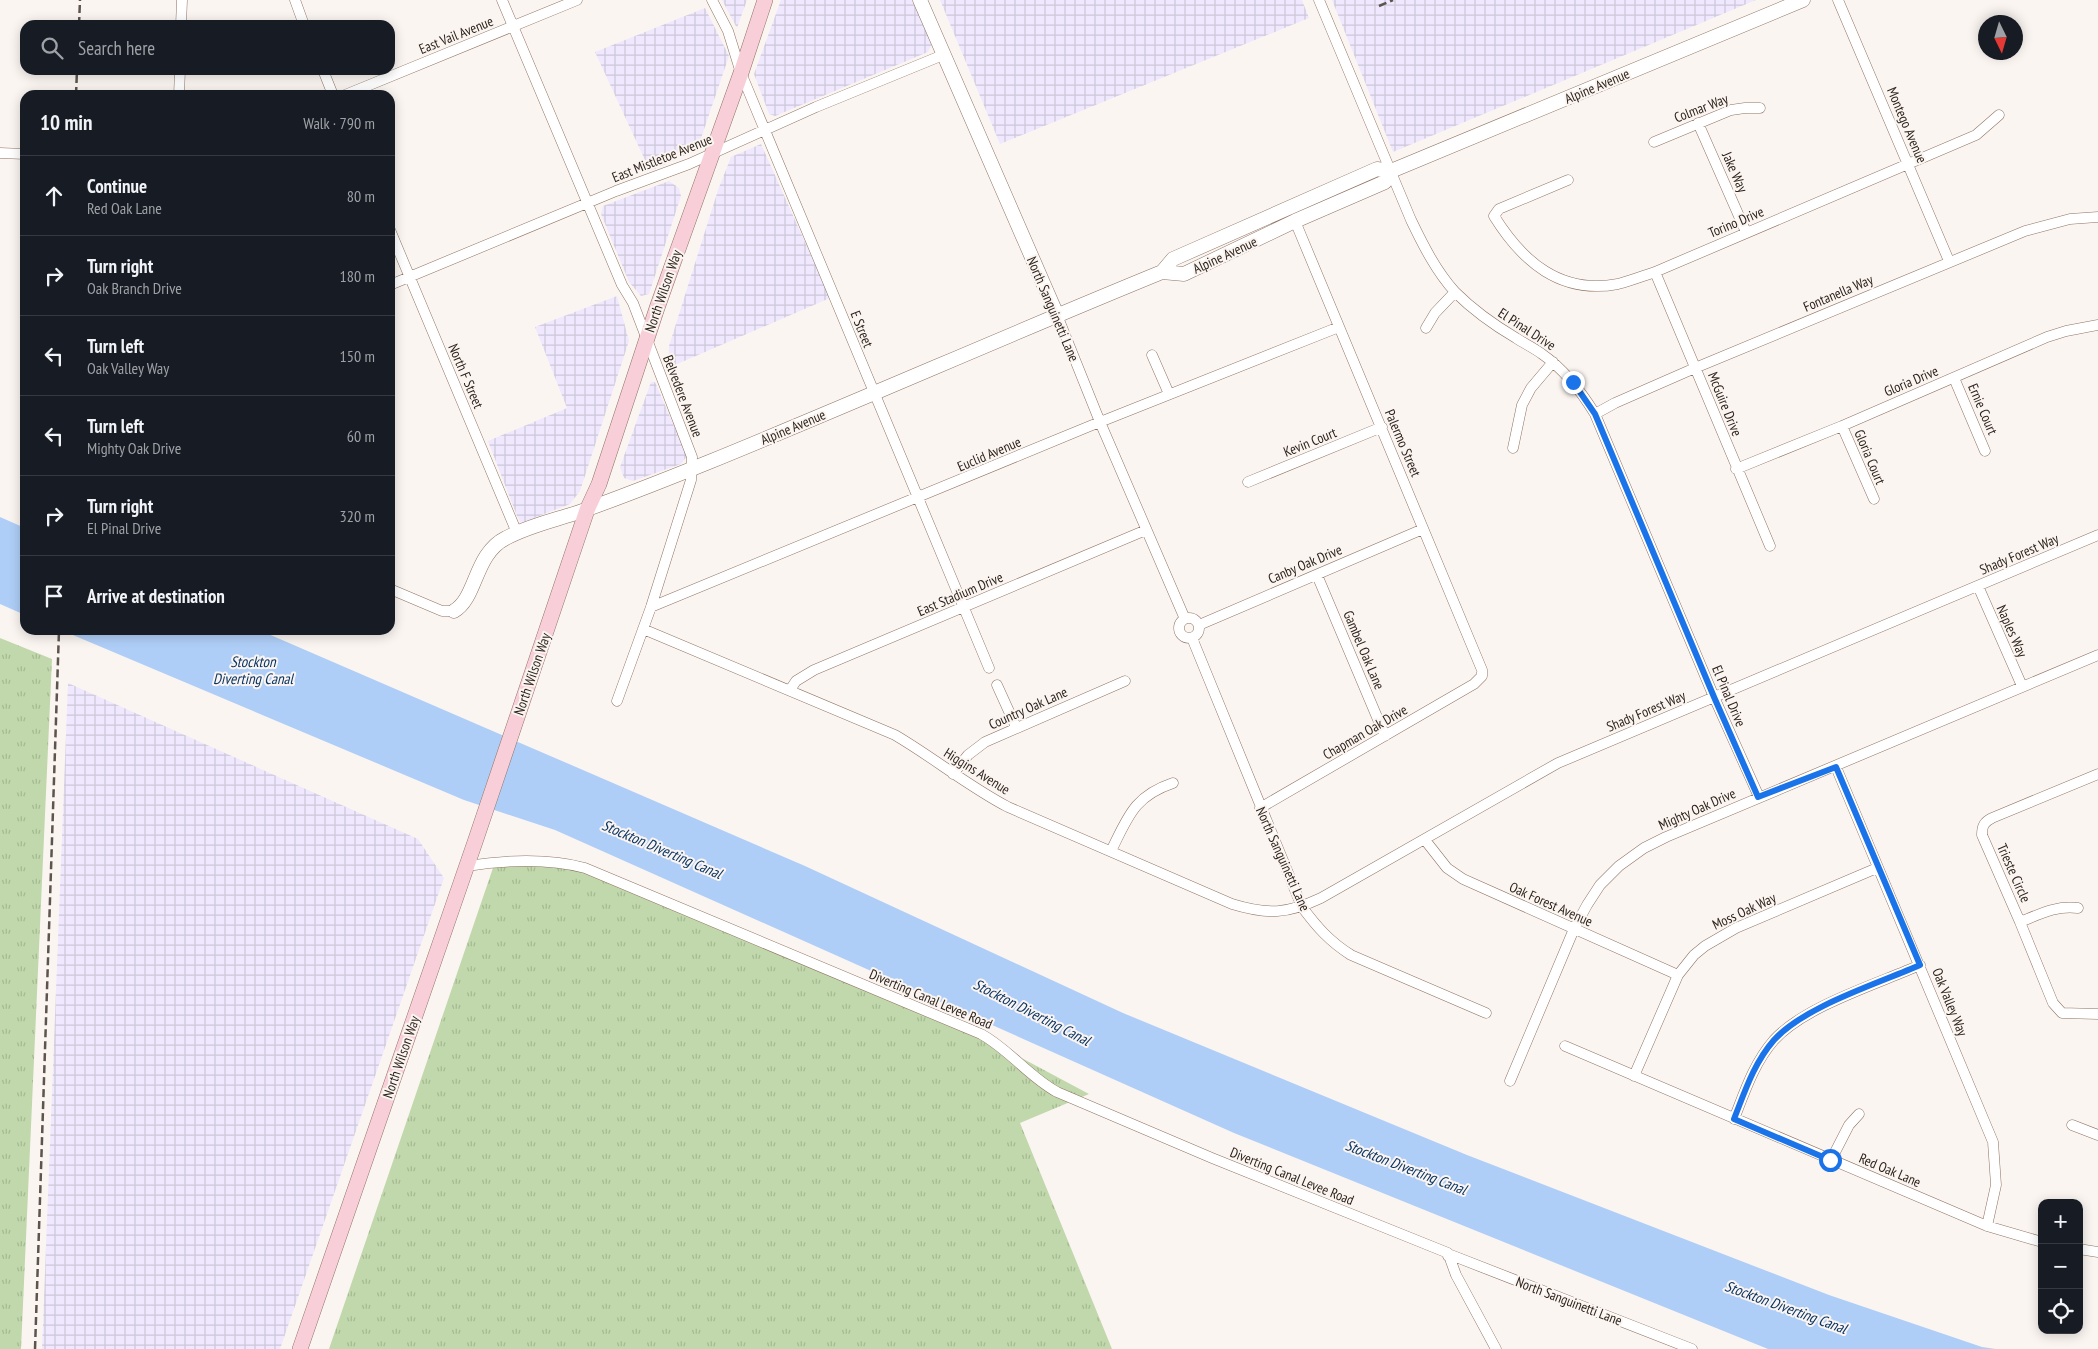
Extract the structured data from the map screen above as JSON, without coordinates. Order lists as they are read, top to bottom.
{
  "streets": {
    "main road": ["North Wilson Way"],
    "street": [
      "East Vail Avenue",
      "Alpine Avenue",
      "Colmar Way",
      "Montego Avenue",
      "East Mistletoe Avenue",
      "Jake Way",
      "Torino Drive",
      "Fontanella Way",
      "North Sanguinetti Lane",
      "E Street",
      "El Pinal Drive",
      "North F Street",
      "Gloria Drive",
      "Belvedere Avenue",
      "McGuire Drive",
      "Ernie Court",
      "Kevin Court",
      "Palermo Street",
      "Euclid Avenue",
      "Gloria Court",
      "Shady Forest Way",
      "Canby Oak Drive",
      "East Stadium Drive",
      "Naples Way",
      "Gambel Oak Lane",
      "Country Oak Lane",
      "Chapman Oak Drive",
      "Higgins Avenue",
      "Mighty Oak Drive",
      "Trieste Circle",
      "Oak Forest Avenue",
      "Moss Oak Way",
      "Diverting Canal Levee Road",
      "Oak Valley Way",
      "Red Oak Lane"
    ]
  },
  "crossings": [
    ["East Vail Avenue", "Belvedere Avenue"],
    ["Alpine Avenue", "North Wilson Way"],
    ["Alpine Avenue", "North Sanguinetti Lane"],
    ["Alpine Avenue", "E Street"],
    ["Alpine Avenue", "El Pinal Drive"],
    ["Alpine Avenue", "North F Street"],
    ["Alpine Avenue", "Belvedere Avenue"],
    ["Alpine Avenue", "Palermo Street"],
    ["Colmar Way", "Jake Way"],
    ["Montego Avenue", "Torino Drive"],
    ["Montego Avenue", "Fontanella Way"],
    ["East Mistletoe Avenue", "North Wilson Way"],
    ["East Mistletoe Avenue", "North Sanguinetti Lane"],
    ["East Mistletoe Avenue", "E Street"],
    ["East Mistletoe Avenue", "North F Street"],
    ["East Mistletoe Avenue", "Belvedere Avenue"],
    ["Jake Way", "Torino Drive"],
    ["Torino Drive", "McGuire Drive"],
    ["North Wilson Way", "E Street"],
    ["North Wilson Way", "Belvedere Avenue"],
    ["North Wilson Way", "Diverting Canal Levee Road"],
    ["Fontanella Way", "El Pinal Drive"],
    ["Fontanella Way", "McGuire Drive"],
    ["North Sanguinetti Lane", "Euclid Avenue"],
    ["North Sanguinetti Lane", "Shady Forest Way"],
    ["North Sanguinetti Lane", "Canby Oak Drive"],
    ["North Sanguinetti Lane", "East Stadium Drive"],
    ["North Sanguinetti Lane", "Chapman Oak Drive"],
    ["North Sanguinetti Lane", "Higgins Avenue"],
    ["North Sanguinetti Lane", "Diverting Canal Levee Road"],
    ["E Street", "Euclid Avenue"],
    ["E Street", "East Stadium Drive"],
    ["El Pinal Drive", "Shady Forest Way"],
    ["El Pinal Drive", "Mighty Oak Drive"],
    ["Gloria Drive", "McGuire Drive"],
    ["Gloria Drive", "Ernie Court"],
    ["Gloria Drive", "Gloria Court"],
    ["Belvedere Avenue", "Euclid Avenue"],
    ["Belvedere Avenue", "Higgins Avenue"],
    ["Kevin Court", "Palermo Street"],
    ["Palermo Street", "Euclid Avenue"],
    ["Palermo Street", "Canby Oak Drive"],
    ["Palermo Street", "Chapman Oak Drive"],
    ["Shady Forest Way", "Naples Way"],
    ["Shady Forest Way", "Higgins Avenue"],
    ["Shady Forest Way", "Oak Forest Avenue"],
    ["Canby Oak Drive", "Gambel Oak Lane"],
    ["East Stadium Drive", "Higgins Avenue"],
    ["Naples Way", "Mighty Oak Drive"],
    ["Gambel Oak Lane", "Chapman Oak Drive"],
    ["Country Oak Lane", "Higgins Avenue"],
    ["Mighty Oak Drive", "Oak Forest Avenue"],
    ["Mighty Oak Drive", "Oak Valley Way"],
    ["Oak Forest Avenue", "Moss Oak Way"],
    ["Moss Oak Way", "Oak Valley Way"],
    ["Moss Oak Way", "Red Oak Lane"],
    ["Oak Valley Way", "Red Oak Lane"]
  ],
  "water": ["Stockton Diverting Canal"],
  "north": "bottom",
  "page": {
    "search": "Search here",
    "heading": ["10 min", "Walk · 790 m"],
    "list": [
      ["Continue", "Red Oak Lane", "80 m"],
      ["Turn right", "Oak Branch Drive", "180 m"],
      ["Turn left", "Oak Valley Way", "150 m"],
      ["Turn left", "Mighty Oak Drive", "60 m"],
      ["Turn right", "El Pinal Drive", "320 m"],
      "Arrive at destination"
    ],
    "map_buttons": ["+", "−"]
  }
}
